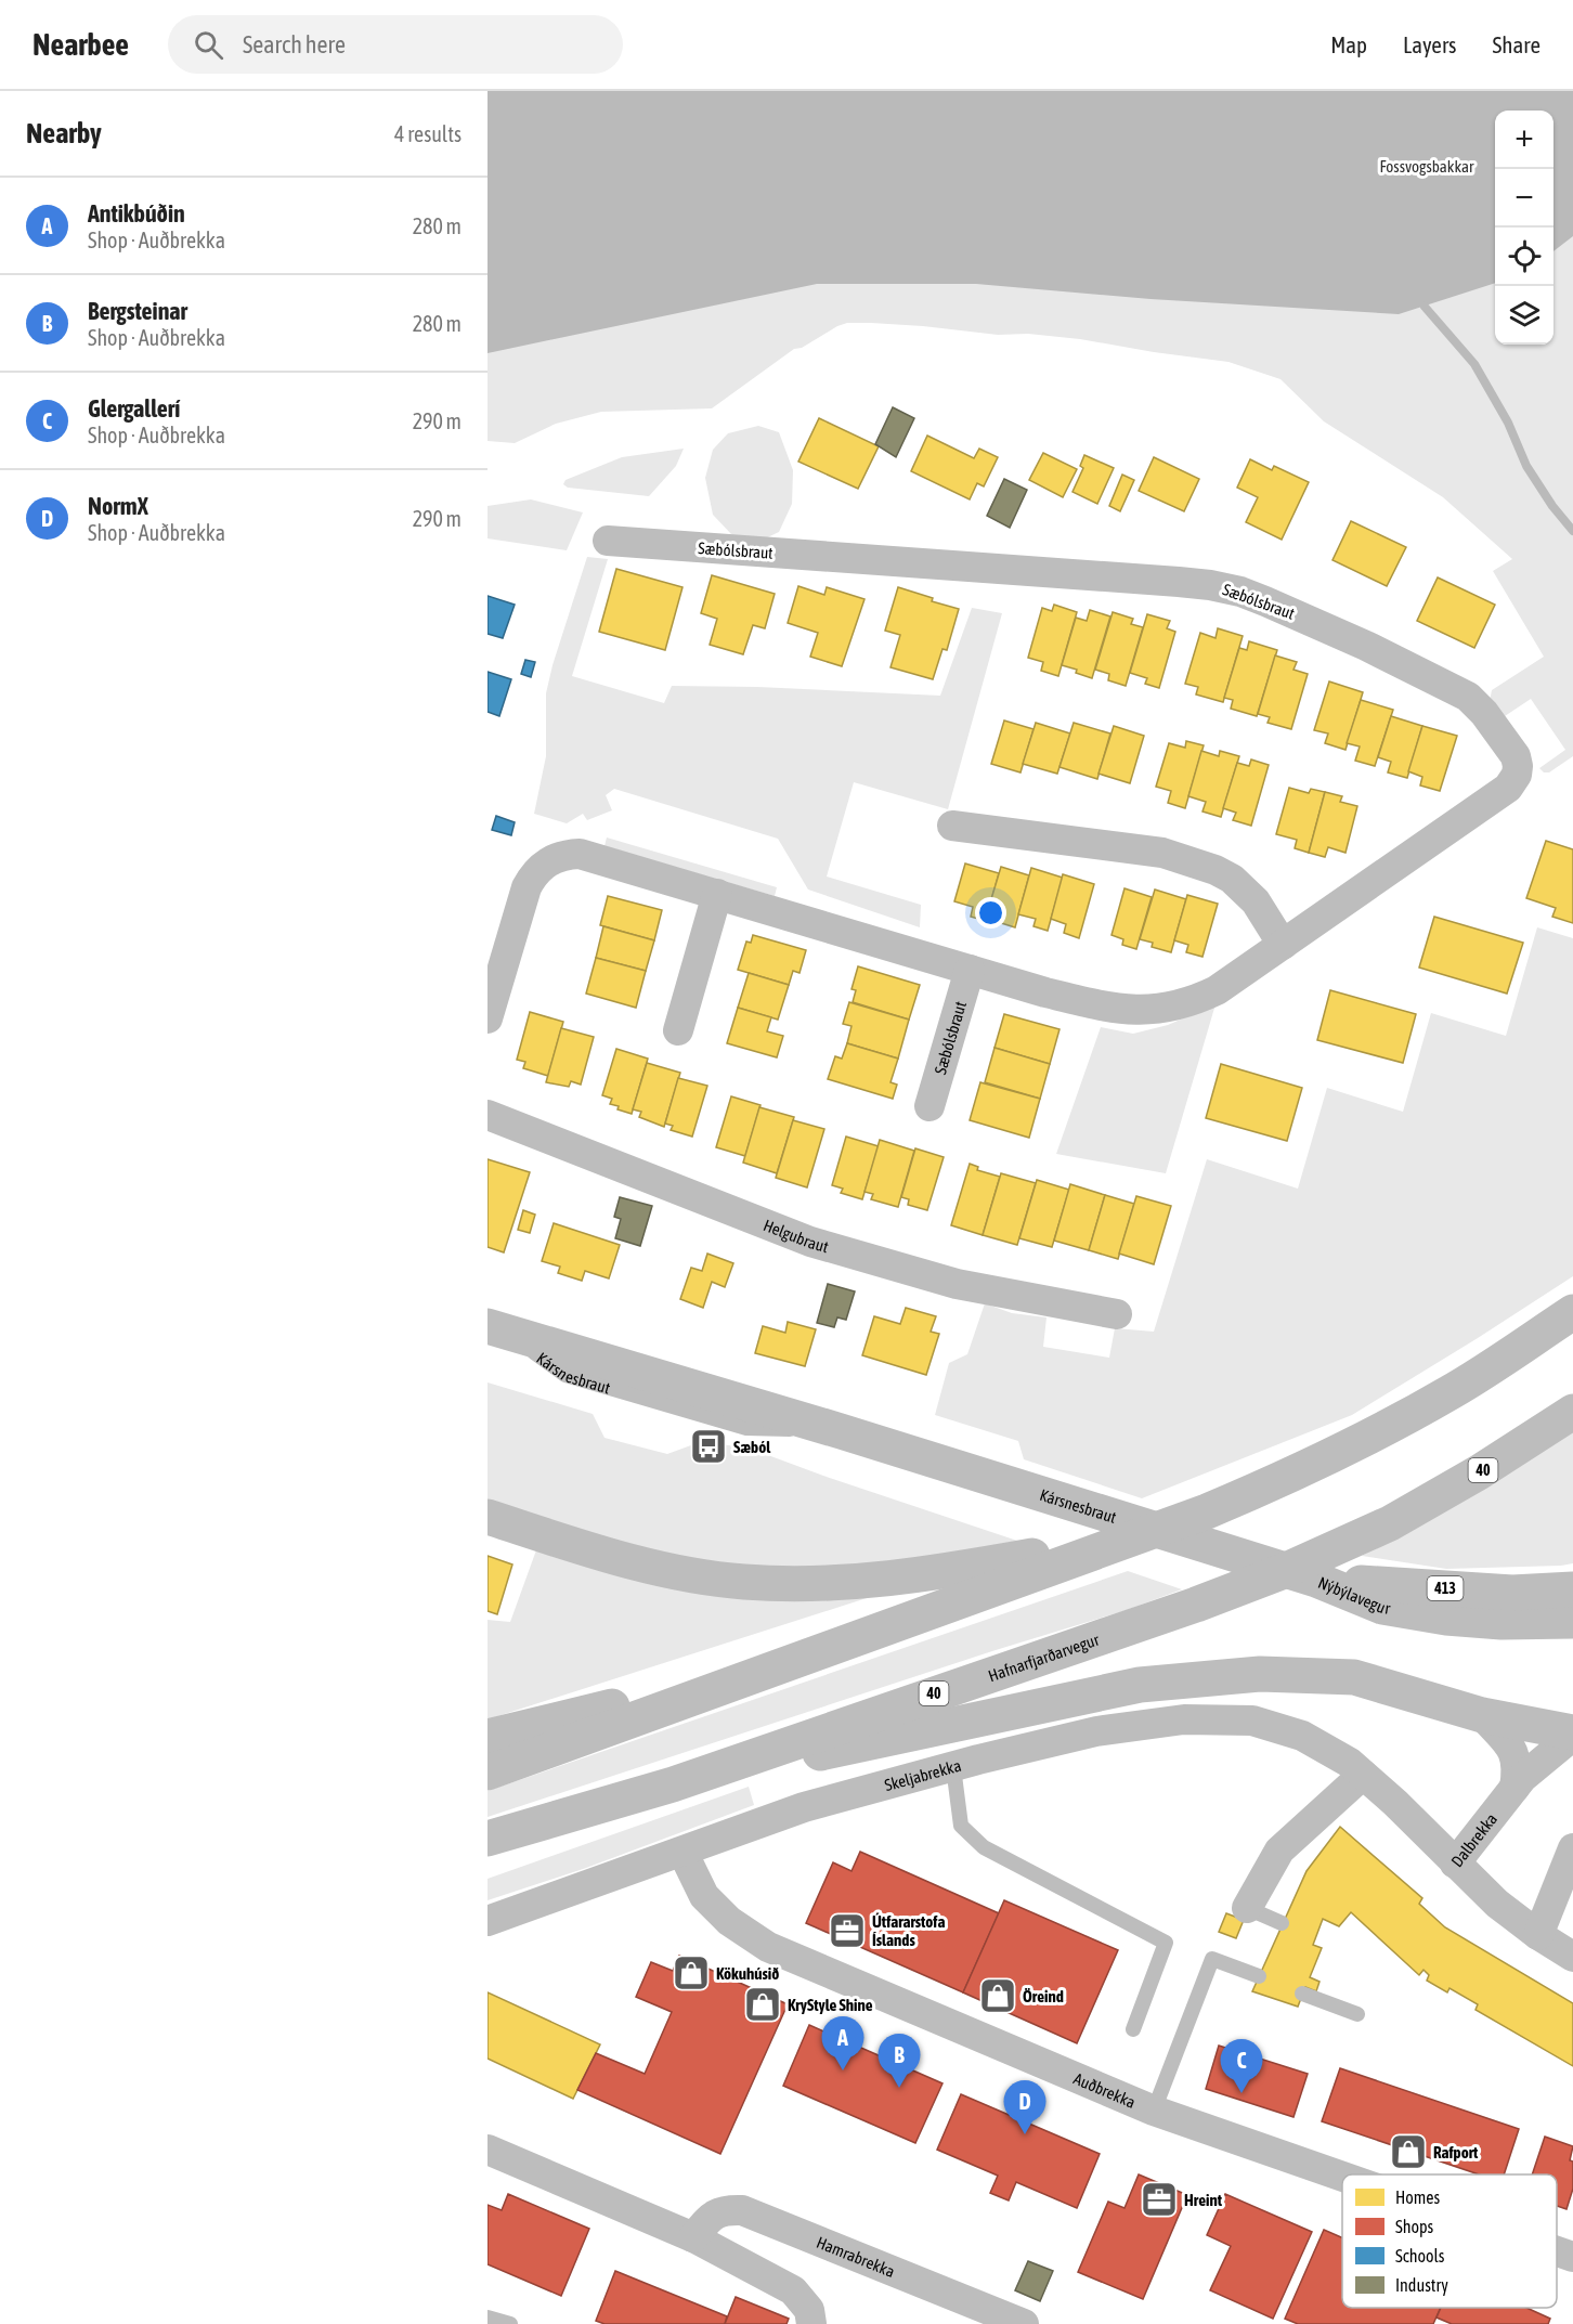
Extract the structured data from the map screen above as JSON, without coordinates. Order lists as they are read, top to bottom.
{
  "streets": {
    "main road": [
      "Kársnesbraut",
      "40",
      "413",
      "Nýbýlavegur",
      "Hafnarfjarðarvegur"
    ],
    "street": [
      "Sæbólsbraut",
      "Helgubraut",
      "Skeljabrekka",
      "Dalbrekka",
      "Auðbrekka",
      "Hamrabrekka"
    ]
  },
  "crossings": [
    ["Kársnesbraut", "Nýbýlavegur"],
    ["Skeljabrekka", "Dalbrekka"],
    ["Skeljabrekka", "Auðbrekka"]
  ],
  "parks": ["Fossvogsbakkar"],
  "places": {
    "bus stop": ["Sæból"],
    "office": ["Útfararstofa Íslands", "Hreint"],
    "shop": [
      "Kökuhúsið",
      "Öreind",
      "KryStyle Shine",
      "Rafport"
    ]
  },
  "legend": [
    "Homes",
    "Shops",
    "Schools",
    "Industry"
  ],
  "page": {
    "header": "Nearbee",
    "search": "Search here",
    "nav": ["Map", "Layers", "Share"],
    "heading": ["Nearby", "4 results"],
    "map_buttons": ["+", "−"],
    "list": [
      {
        "mark": "A",
        "name": "Antikbúðin",
        "note": "Shop · Auðbrekka",
        "value": "280 m"
      },
      {
        "mark": "B",
        "name": "Bergsteinar",
        "note": "Shop · Auðbrekka",
        "value": "280 m"
      },
      {
        "mark": "C",
        "name": "Glergallerí",
        "note": "Shop · Auðbrekka",
        "value": "290 m"
      },
      {
        "mark": "D",
        "name": "NormX",
        "note": "Shop · Auðbrekka",
        "value": "290 m"
      }
    ],
    "pins": [
      "A",
      "B",
      "C",
      "D"
    ]
  }
}
